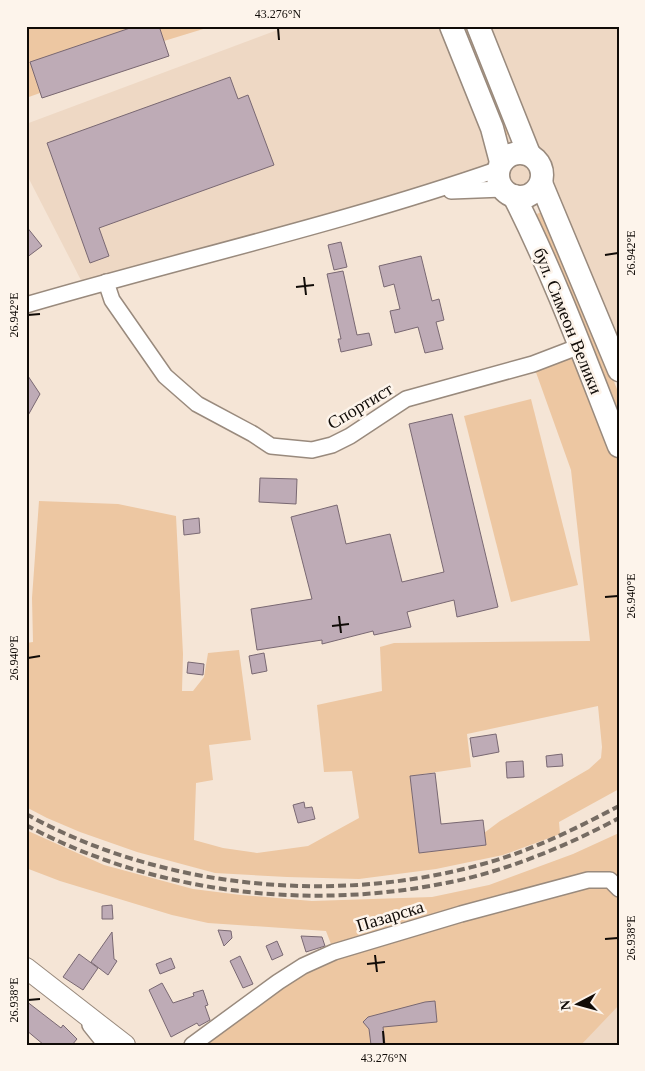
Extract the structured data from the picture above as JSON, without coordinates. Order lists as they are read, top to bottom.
{
  "streets": {
    "main road": ["бул. Симеон Велики"],
    "street": ["Спортист", "Пазарска"]
  },
  "crossings": [
    ["бул. Симеон Велики", "Спортист"]
  ],
  "north": "left",
  "coordinates": [
    "43.276°N",
    "26.942°E",
    "26.940°E",
    "26.938°E"
  ]
}
